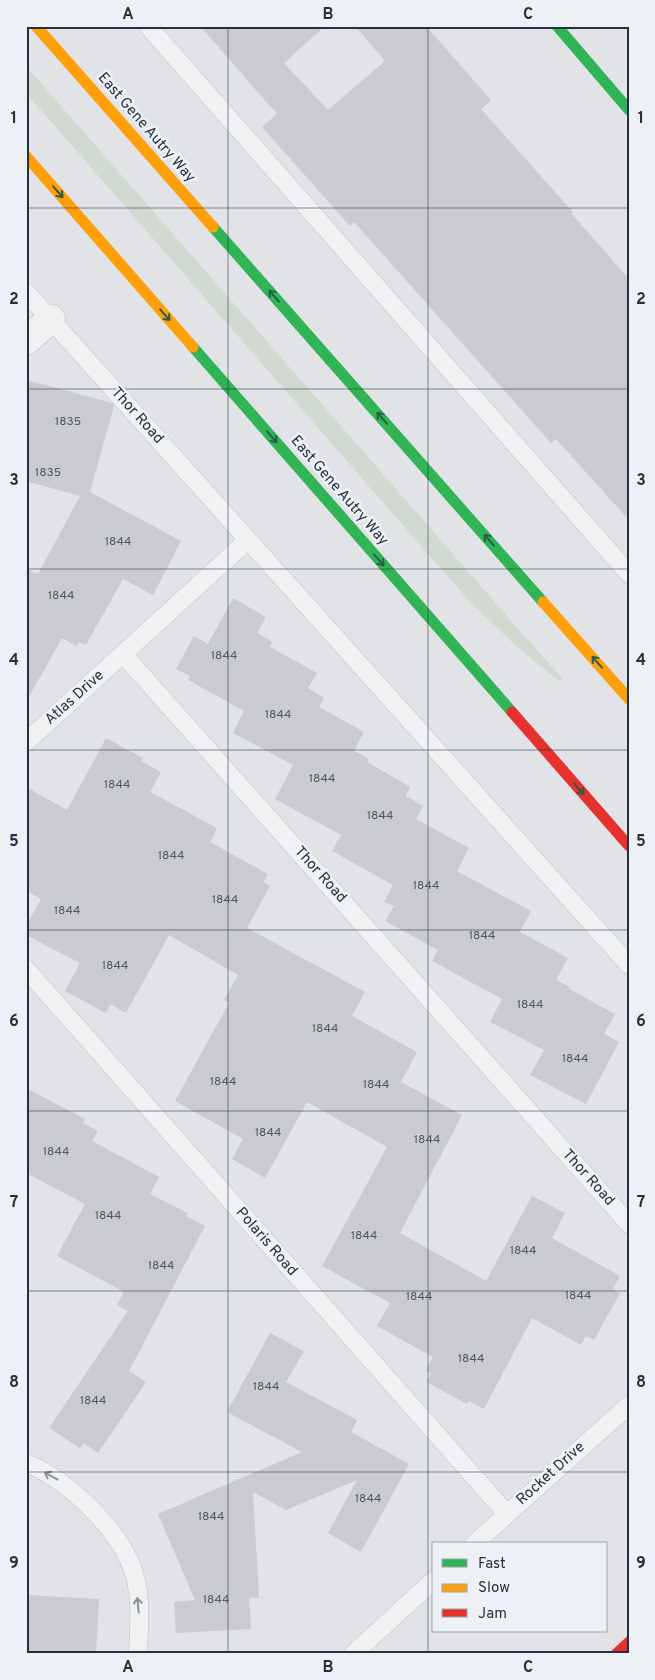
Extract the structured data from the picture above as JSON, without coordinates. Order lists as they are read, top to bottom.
{
  "streets": {
    "street": ["East Gene Autry Way"],
    "lane": [
      "Thor Road",
      "Atlas Drive",
      "Polaris Road",
      "Rocket Drive"
    ]
  },
  "crossings": [
    ["Thor Road", "Atlas Drive"],
    ["Polaris Road", "Rocket Drive"]
  ],
  "house_numbers": [
    "1835",
    "1835",
    "1844",
    "1844",
    "1844",
    "1844",
    "1844",
    "1844",
    "1844",
    "1844",
    "1844",
    "1844",
    "1844",
    "1844",
    "1844",
    "1844",
    "1844",
    "1844",
    "1844",
    "1844",
    "1844",
    "1844",
    "1844",
    "1844",
    "1844",
    "1844",
    "1844",
    "1844",
    "1844",
    "1844",
    "1844",
    "1844",
    "1844",
    "1844",
    "1844"
  ],
  "legend": ["Fast", "Slow", "Jam"],
  "grid": {
    "columns": ["A", "B", "C"],
    "rows": [
      "1",
      "2",
      "3",
      "4",
      "5",
      "6",
      "7",
      "8",
      "9"
    ]
  }
}
